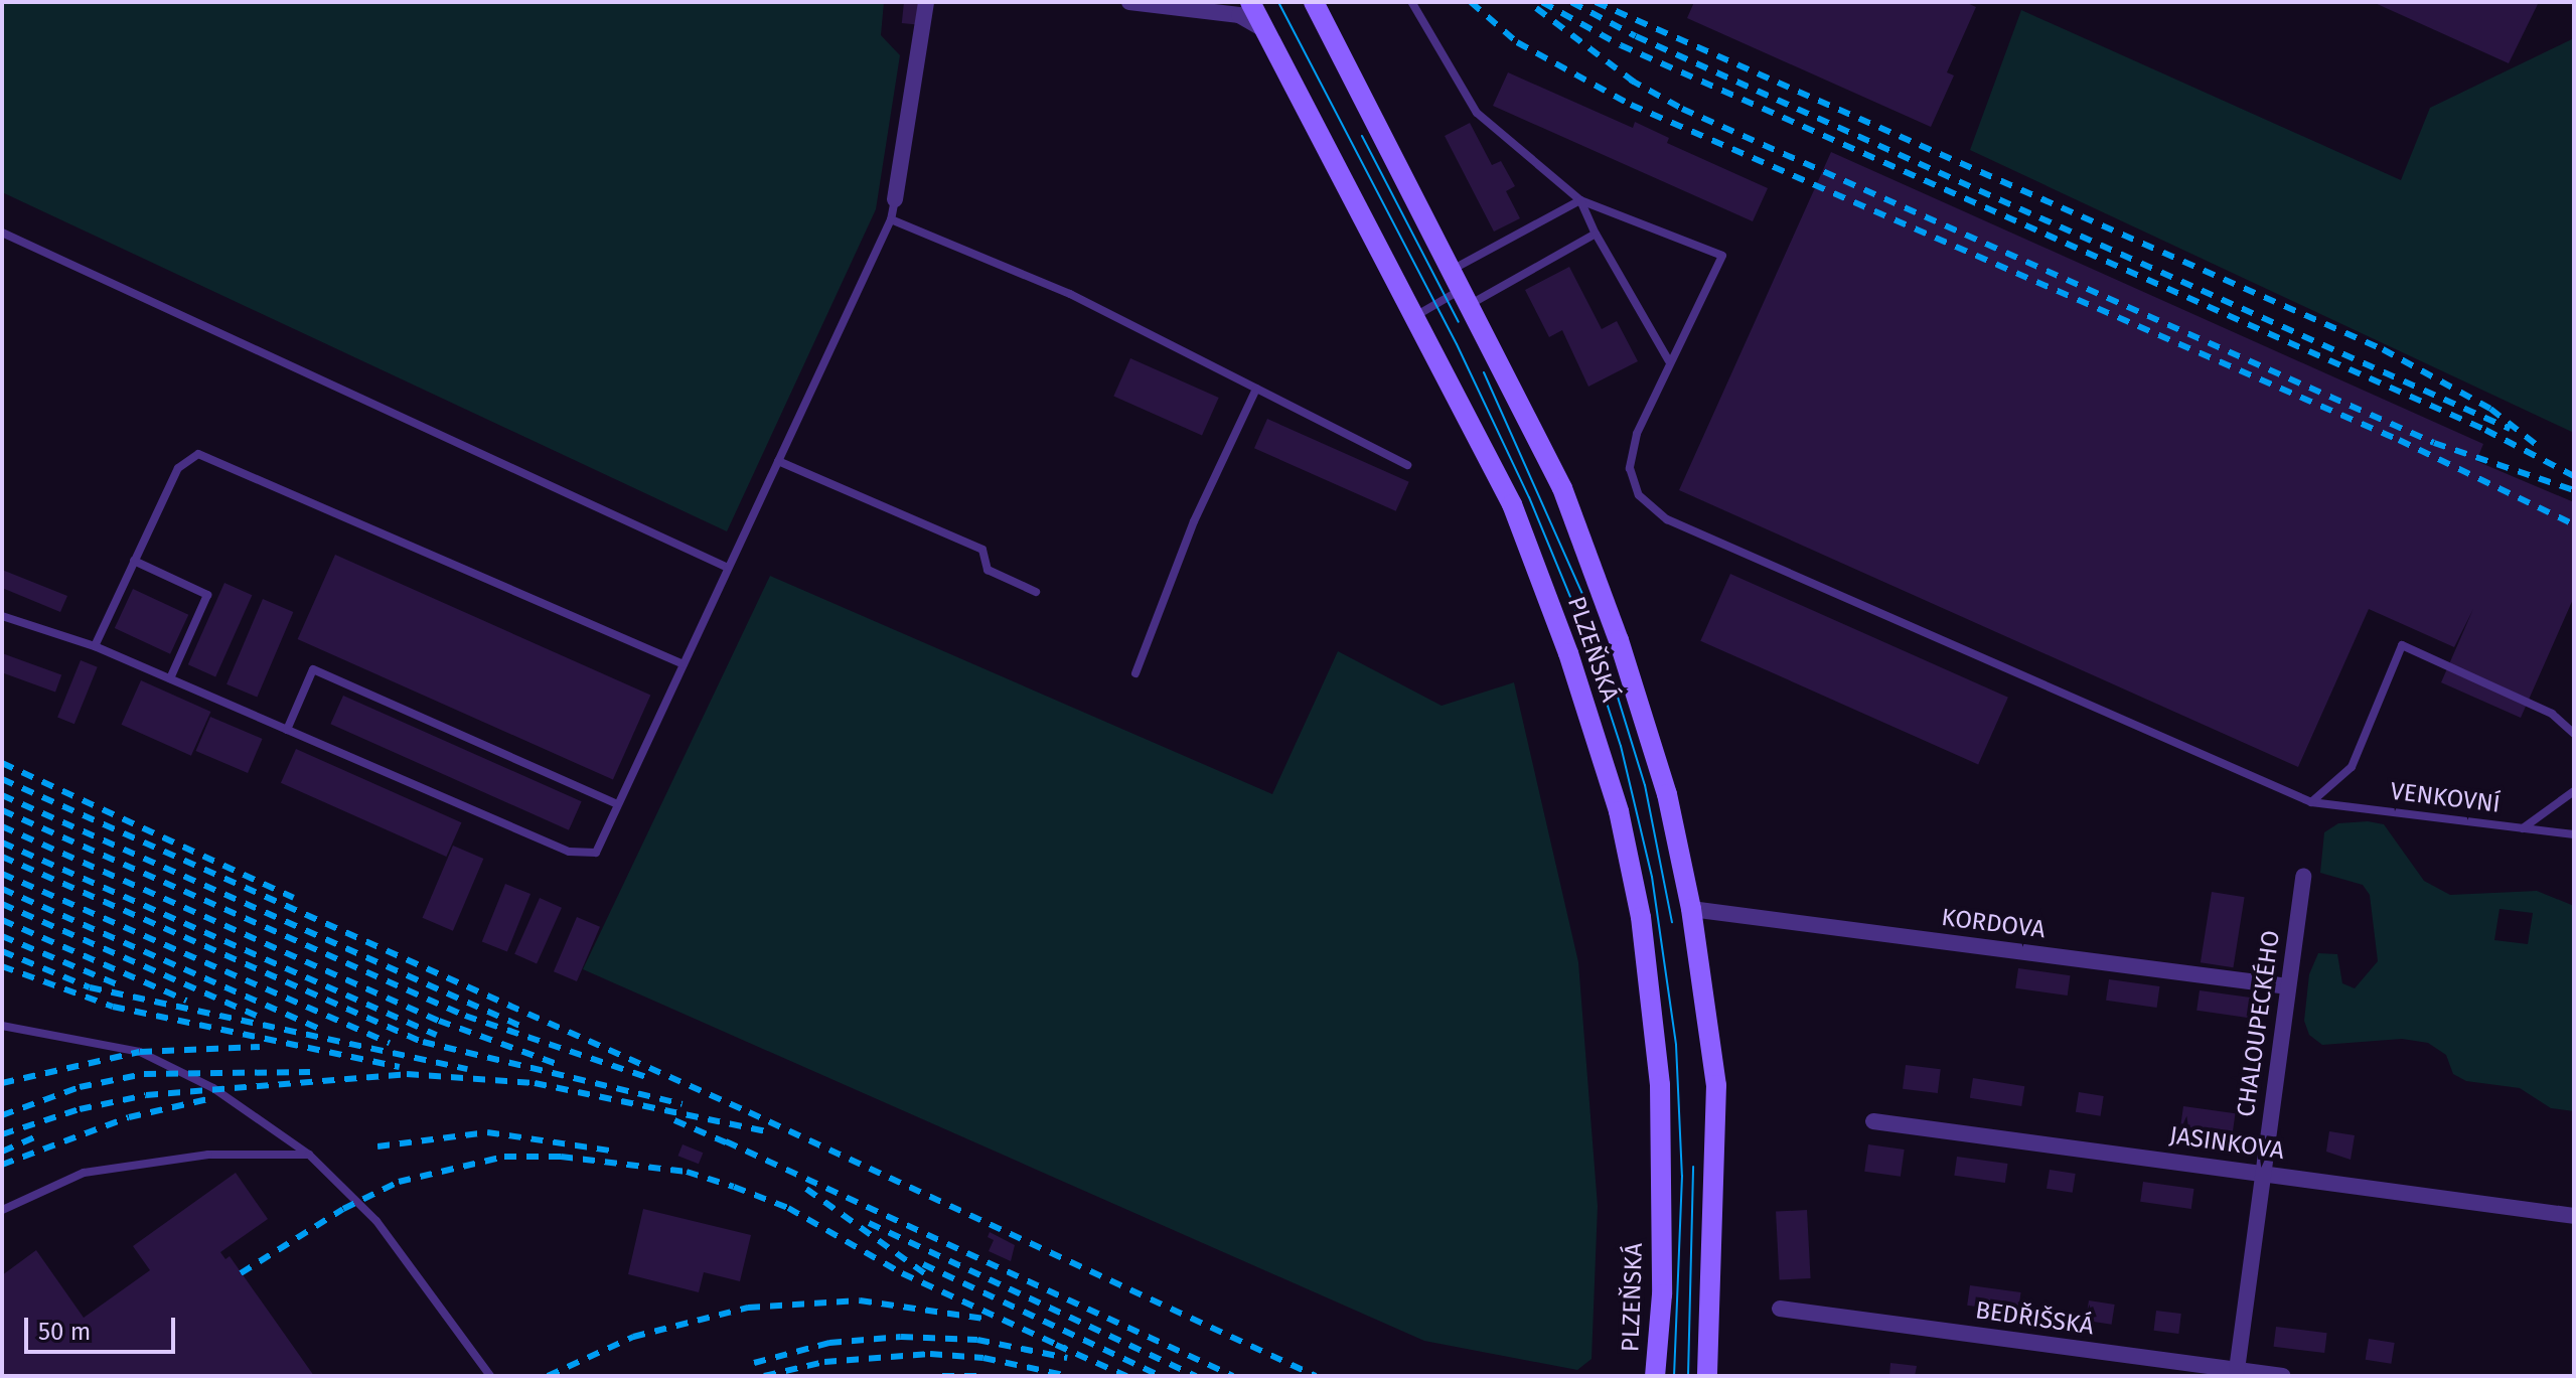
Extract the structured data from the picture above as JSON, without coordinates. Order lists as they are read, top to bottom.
{
  "streets": {
    "main road": ["PLZEŇSKÁ"],
    "street": [
      "KORDOVA",
      "CHALOUPECKÉHO",
      "JASINKOVA",
      "BEDŘIŠSKÁ"
    ],
    "lane": ["VENKOVNÍ"]
  },
  "crossings": [
    ["PLZEŇSKÁ", "KORDOVA"],
    ["KORDOVA", "CHALOUPECKÉHO"],
    ["CHALOUPECKÉHO", "JASINKOVA"],
    ["CHALOUPECKÉHO", "BEDŘIŠSKÁ"]
  ],
  "scale_bar": "50 m"
}
